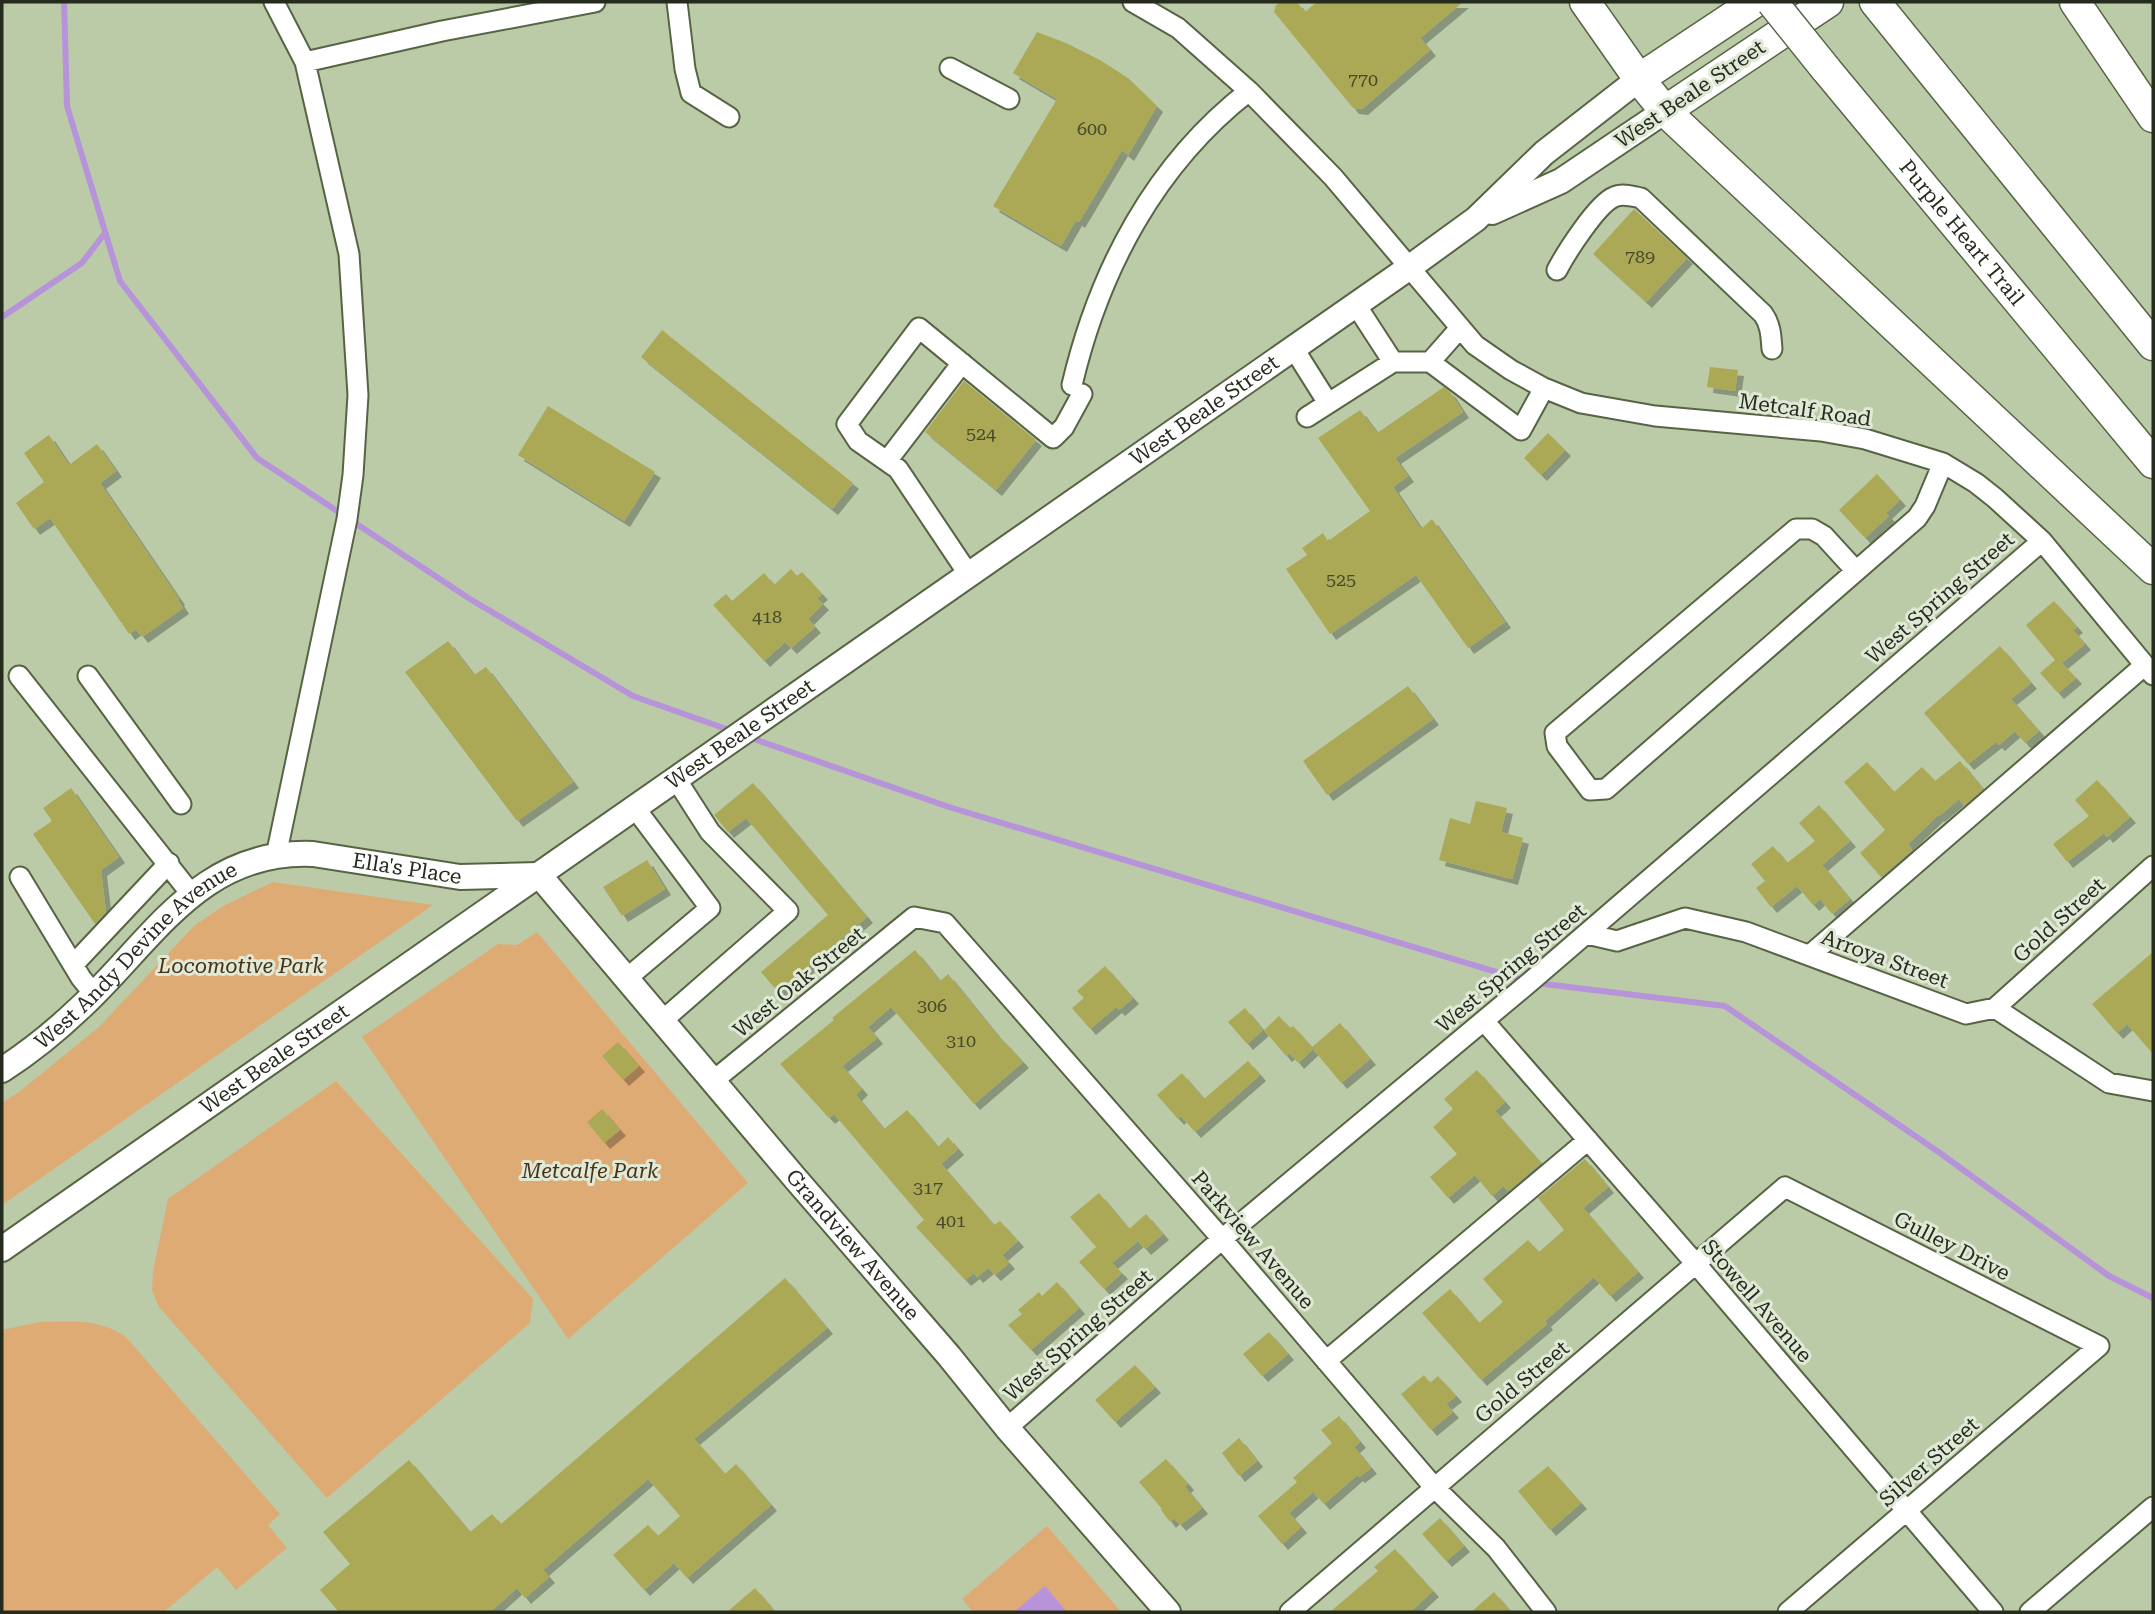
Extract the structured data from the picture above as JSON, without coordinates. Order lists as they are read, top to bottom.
{
  "streets": {
    "highway": ["West Beale Street", "Purple Heart Trail"],
    "main road": ["Ella's Place", "West Andy Devine Avenue", "Grandview Avenue"],
    "street": [
      "Metcalf Road",
      "West Spring Street",
      "Gold Street",
      "Arroya Street",
      "West Oak Street",
      "Parkview Avenue",
      "Gulley Drive",
      "Stowell Avenue",
      "Silver Street"
    ]
  },
  "crossings": [
    ["West Beale Street", "Metcalf Road"],
    ["West Beale Street", "Ella's Place"],
    ["West Beale Street", "Grandview Avenue"],
    ["Metcalf Road", "West Spring Street"],
    ["West Spring Street", "Arroya Street"],
    ["West Spring Street", "Parkview Avenue"],
    ["West Spring Street", "Grandview Avenue"],
    ["West Spring Street", "Stowell Avenue"],
    ["Ella's Place", "West Andy Devine Avenue"],
    ["Ella's Place", "Grandview Avenue"],
    ["Gold Street", "Arroya Street"],
    ["Gold Street", "Parkview Avenue"],
    ["Gold Street", "Gulley Drive"],
    ["Gold Street", "Stowell Avenue"],
    ["West Oak Street", "Parkview Avenue"],
    ["West Oak Street", "Grandview Avenue"],
    ["Gulley Drive", "Silver Street"],
    ["Stowell Avenue", "Silver Street"]
  ],
  "parks": ["Locomotive Park", "Metcalfe Park"],
  "house_numbers": [
    "770",
    "600",
    "789",
    "524",
    "525",
    "418",
    "306",
    "310",
    "317",
    "401"
  ]
}
